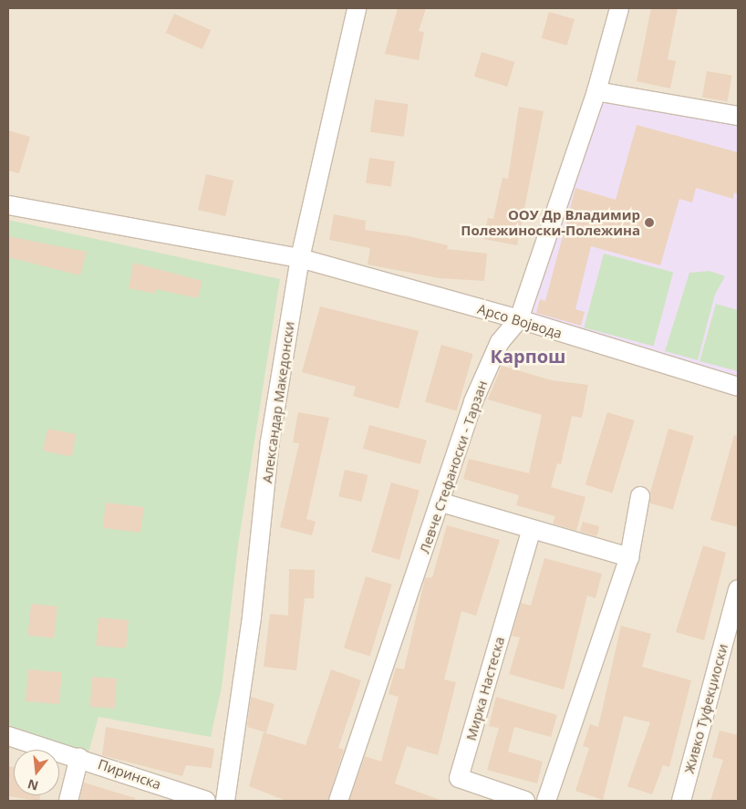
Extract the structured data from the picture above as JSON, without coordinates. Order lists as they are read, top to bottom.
{
  "streets": {
    "street": [
      "Арсо Војвода",
      "Александар Македонски",
      "Левче Стефаноски - Тарзан",
      "Мирка Настеска",
      "Живко Туфекџиоски",
      "Пиринска"
    ]
  },
  "crossings": [
    ["Арсо Војвода", "Александар Македонски"],
    ["Арсо Војвода", "Левче Стефаноски - Тарзан"]
  ],
  "districts": ["Карпош"],
  "places": ["ООУ Др Владимир Полежиноски-Полежина"],
  "north": "bottom"
}
